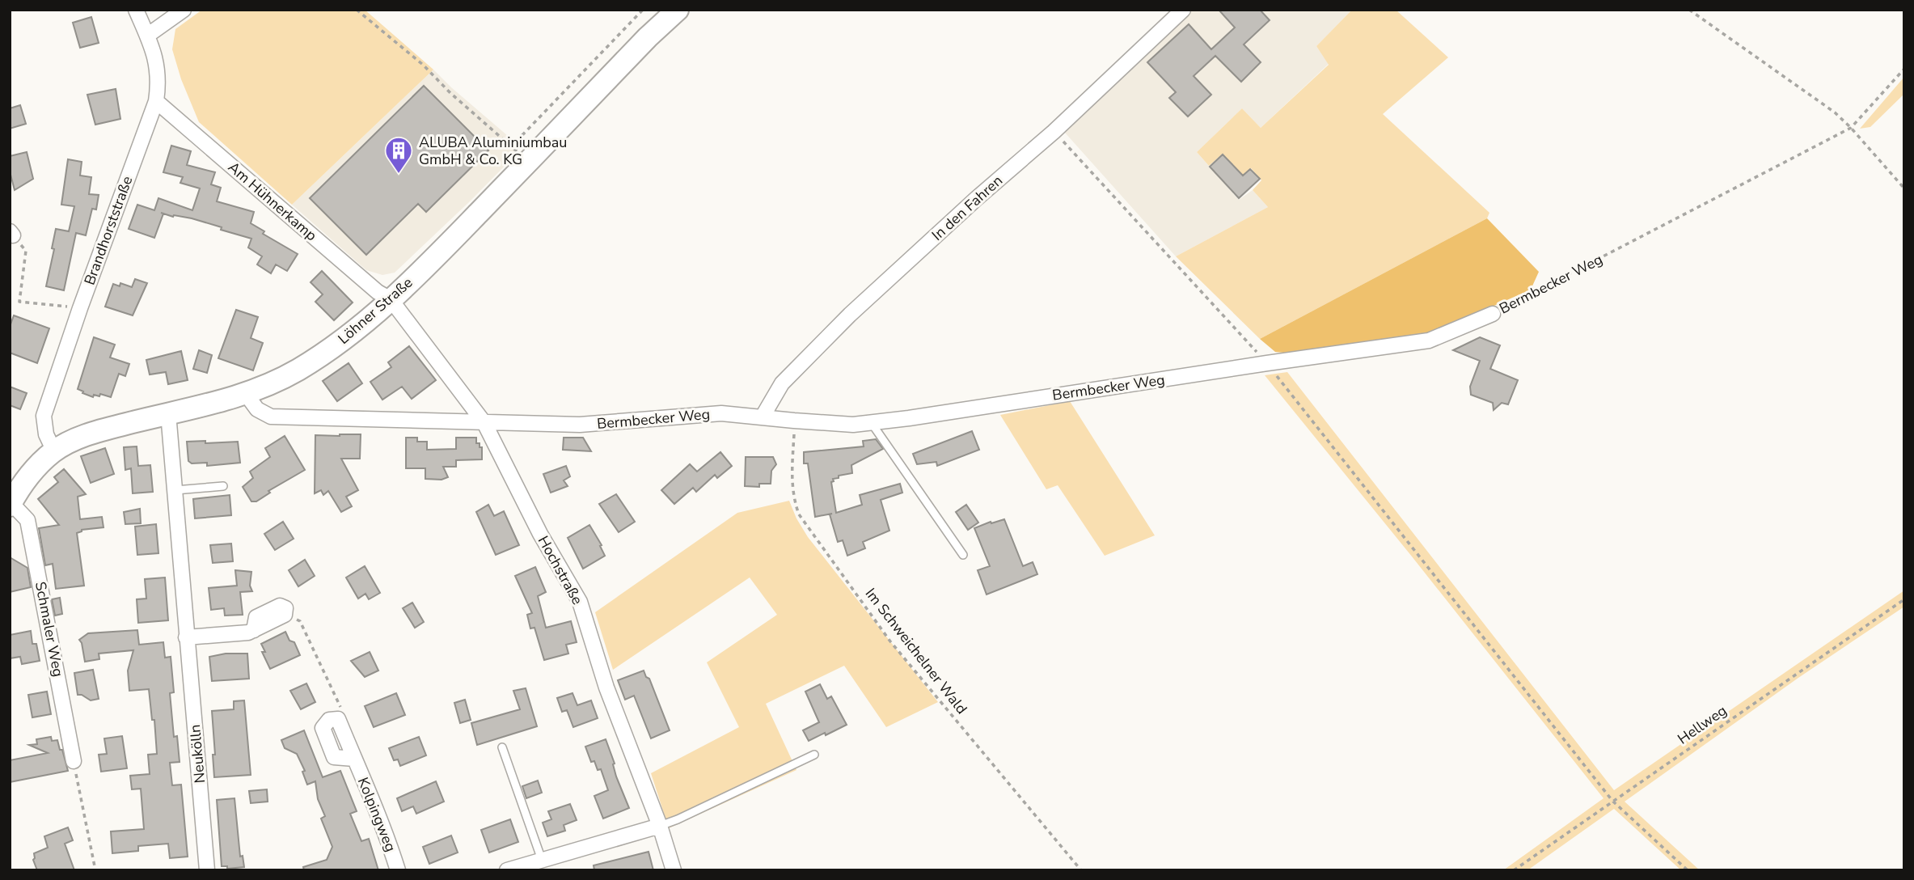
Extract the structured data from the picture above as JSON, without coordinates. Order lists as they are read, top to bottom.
{
  "streets": {
    "main road": ["Löhner Straße"],
    "street": [
      "Am Hühnerkamp",
      "In den Fahren",
      "Brandhorststraße",
      "Bermbecker Weg",
      "Hochstraße",
      "Schmaler Weg",
      "Neukölln",
      "Kolpingweg"
    ],
    "path": ["Im Schweichelner Wald", "Hellweg"]
  },
  "crossings": [
    ["Am Hühnerkamp", "Brandhorststraße"],
    ["Am Hühnerkamp", "Löhner Straße"],
    ["Am Hühnerkamp", "Hochstraße"],
    ["In den Fahren", "Bermbecker Weg"],
    ["Brandhorststraße", "Löhner Straße"],
    ["Bermbecker Weg", "Löhner Straße"],
    ["Bermbecker Weg", "Hochstraße"],
    ["Bermbecker Weg", "Im Schweichelner Wald"],
    ["Löhner Straße", "Hochstraße"],
    ["Löhner Straße", "Schmaler Weg"],
    ["Löhner Straße", "Neukölln"]
  ],
  "places": {
    "building": ["ALUBA Aluminiumbau GmbH & Co. KG"]
  }
}
